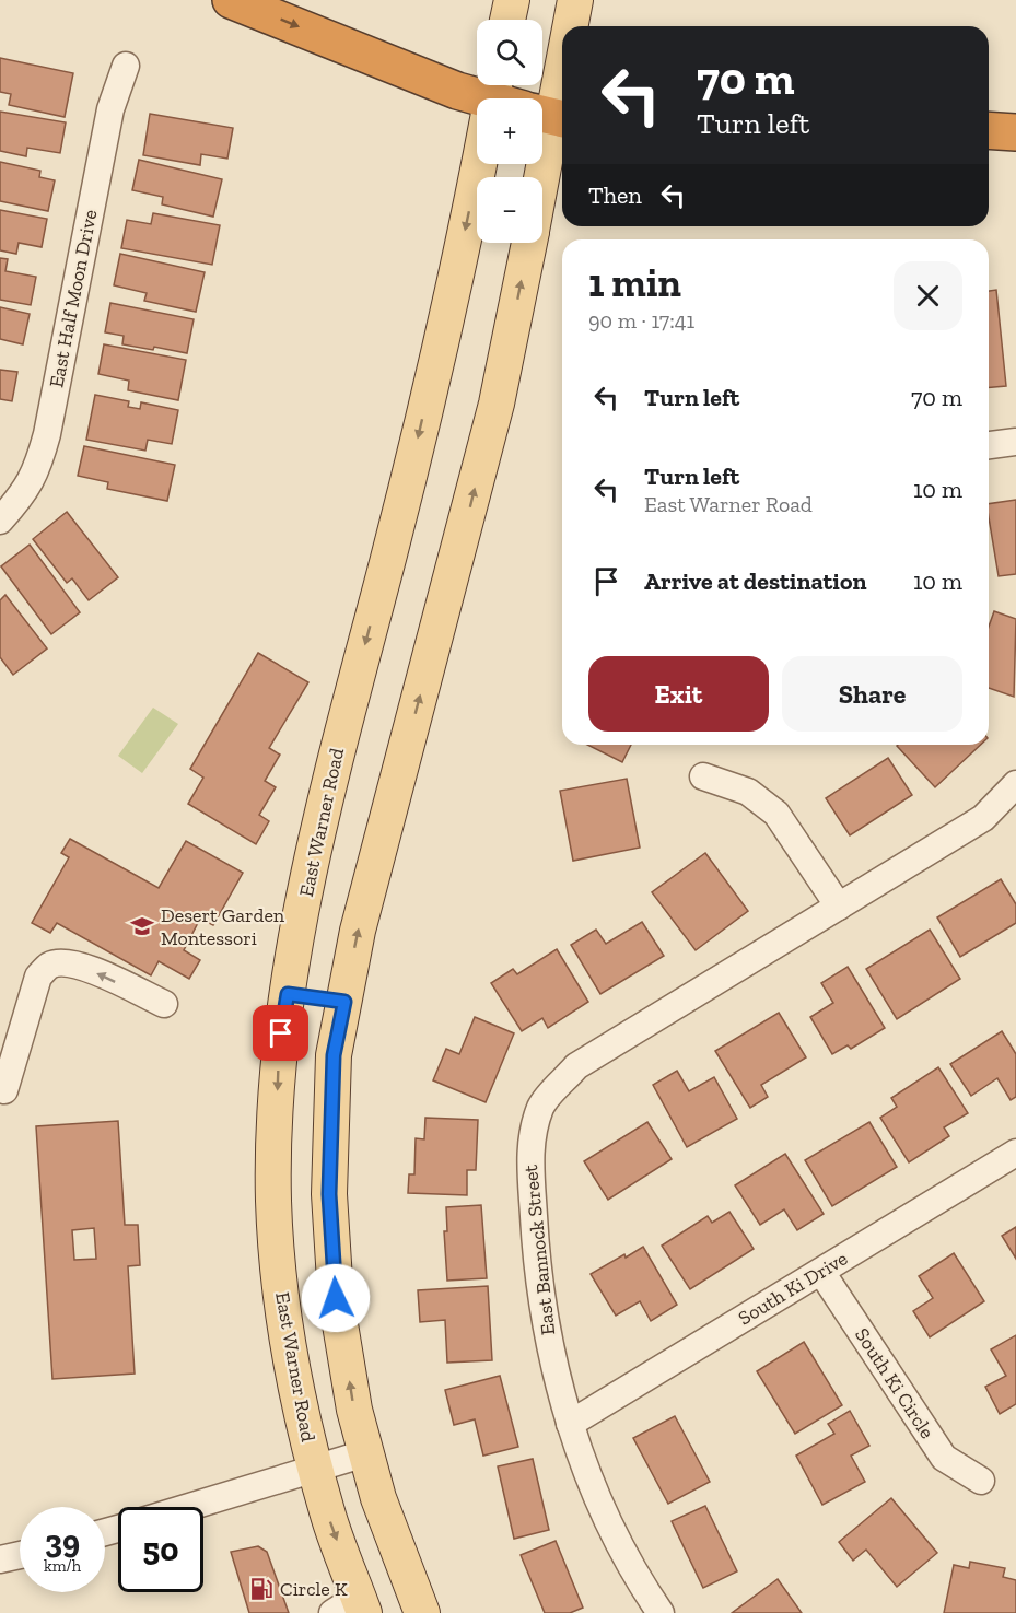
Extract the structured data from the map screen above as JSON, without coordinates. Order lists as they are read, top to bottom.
{
  "streets": {
    "main road": ["East Warner Road"],
    "street": [
      "East Half Moon Drive",
      "East Bannock Street",
      "South Ki Drive",
      "South Ki Circle"
    ]
  },
  "crossings": [
    ["East Bannock Street", "South Ki Drive"],
    ["South Ki Drive", "South Ki Circle"]
  ],
  "places": {
    "school or university": ["Desert Garden Montessori"],
    "fuel station": ["Circle K"]
  },
  "page": {
    "map_buttons": ["+", "−"],
    "turn": ["70 m", "Turn left"],
    "then": "Then",
    "heading": ["1 min", "90 m · 17:41"],
    "list": [
      {
        "name": "Turn left",
        "value": "70 m"
      },
      {
        "name": "Turn left",
        "note": "East Warner Road",
        "value": "10 m"
      },
      {
        "name": "Arrive at destination",
        "value": "10 m"
      }
    ],
    "buttons": ["Exit", "Share"],
    "speed": "39 km/h",
    "limit": "50"
  }
}
